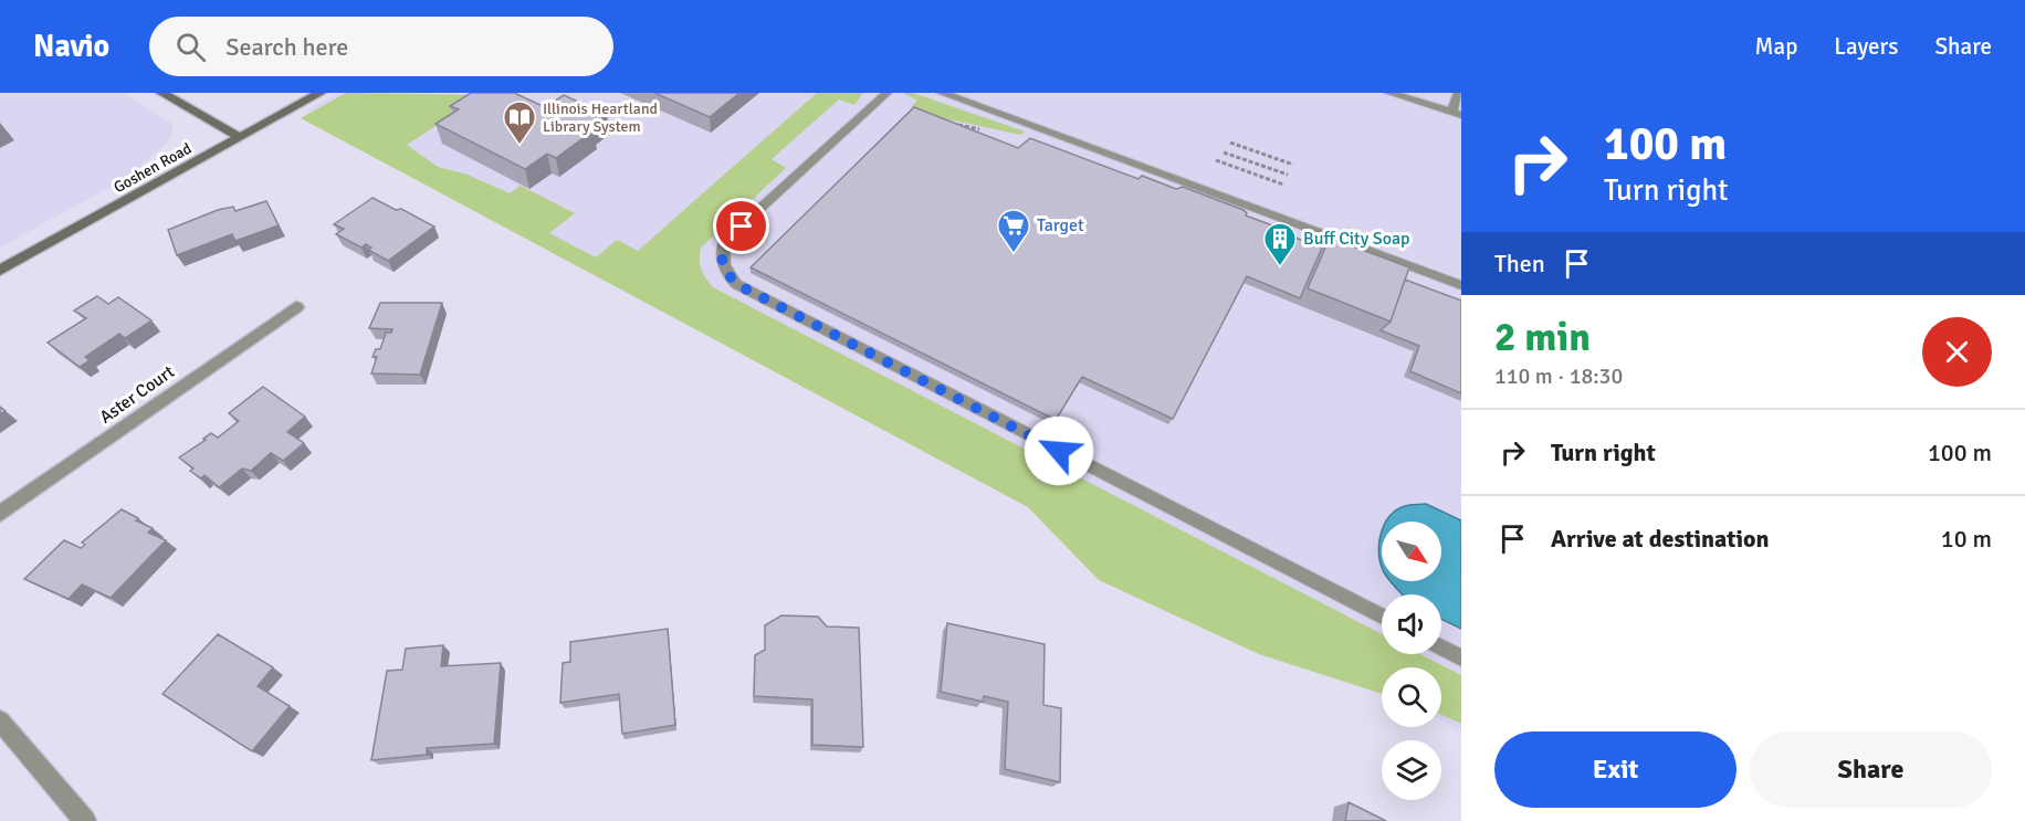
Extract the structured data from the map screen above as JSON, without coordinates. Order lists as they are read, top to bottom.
{
  "streets": {
    "street": ["Goshen Road", "Aster Court"]
  },
  "places": {
    "library": ["Illinois Heartland Library System"],
    "supermarket": ["Target"],
    "building": ["Buff City Soap"]
  },
  "north": "bottom right",
  "page": {
    "header": "Navio",
    "search": "Search here",
    "nav": ["Map", "Layers", "Share"],
    "turn": ["100 m", "Turn right"],
    "then": "Then",
    "heading": ["2 min", "110 m · 18:30"],
    "list": [
      {
        "name": "Turn right",
        "value": "100 m"
      },
      {
        "name": "Arrive at destination",
        "value": "10 m"
      }
    ],
    "buttons": ["Exit", "Share"]
  }
}
